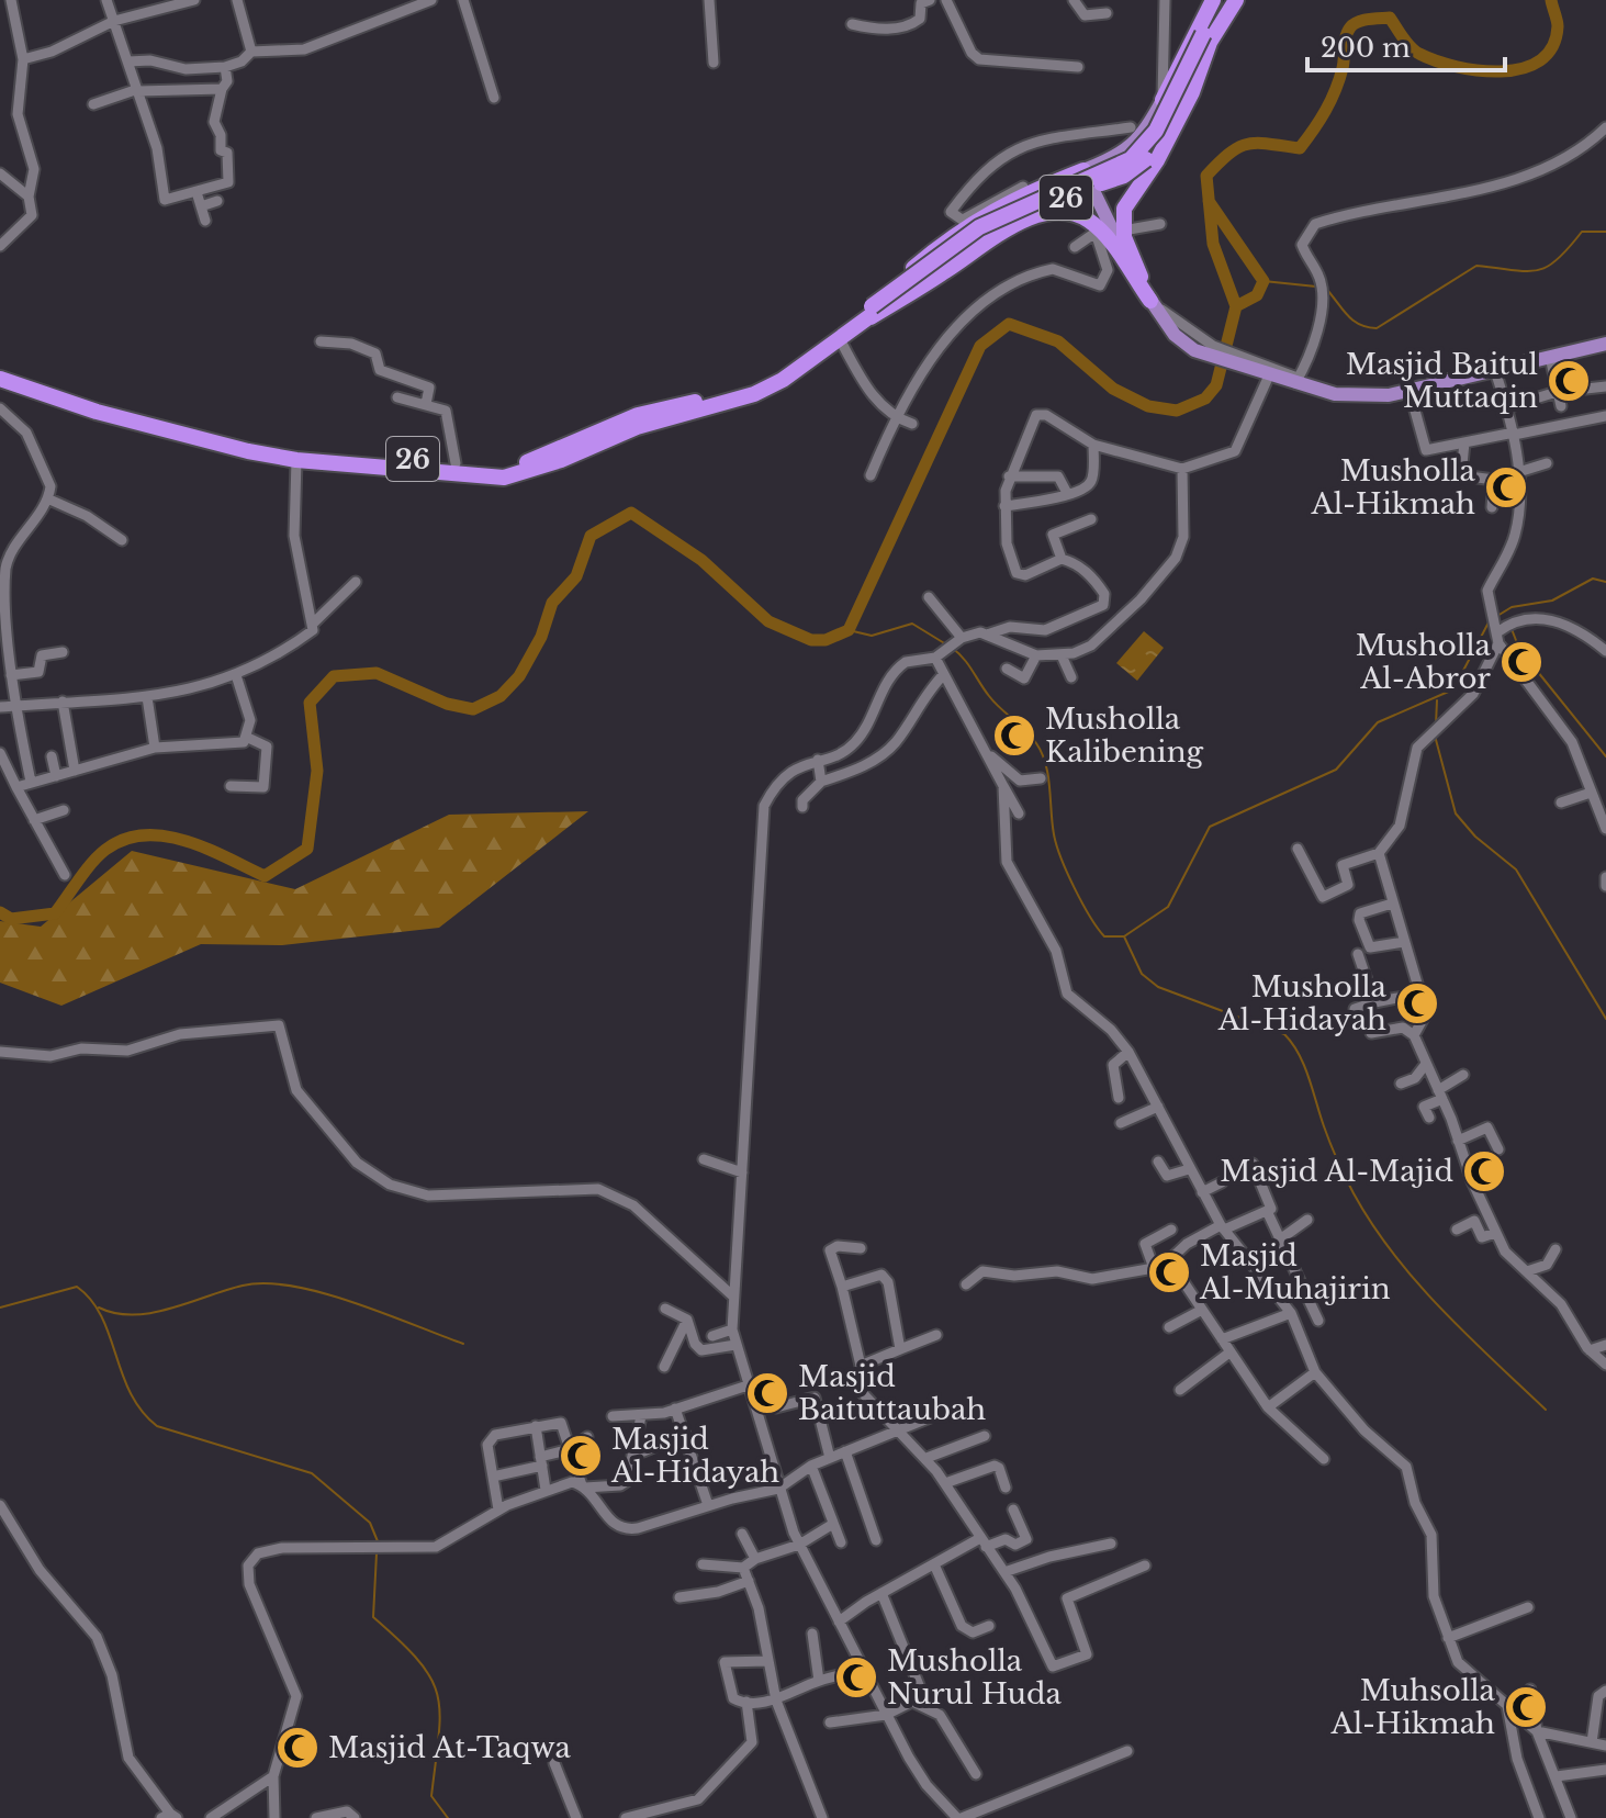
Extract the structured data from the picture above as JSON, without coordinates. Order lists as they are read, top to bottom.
{
  "streets": {
    "highway": ["26"]
  },
  "places": {
    "mosque": [
      "Masjid Baitul Muttaqin",
      "Musholla Al-Hikmah",
      "Musholla Al-Abror",
      "Musholla Kalibening",
      "Musholla Al-Hidayah",
      "Masjid Al-Majid",
      "Masjid Al-Muhajirin",
      "Masjid Baituttaubah",
      "Masjid Al-Hidayah",
      "Musholla Nurul Huda",
      "Muhsolla Al-Hikmah",
      "Masjid At-Taqwa"
    ]
  },
  "scale_bar": "200 m"
}
